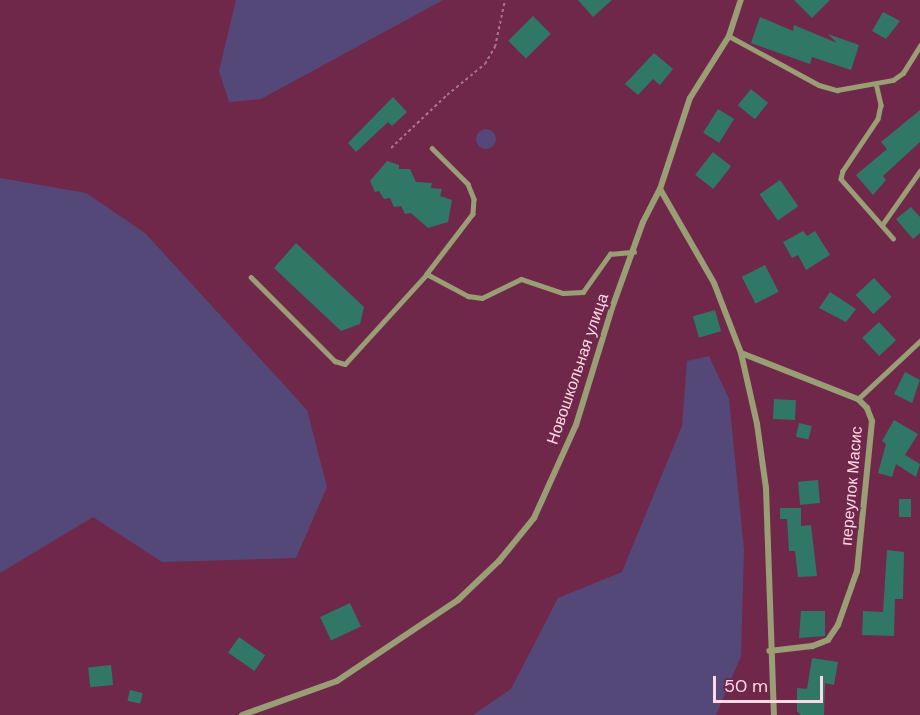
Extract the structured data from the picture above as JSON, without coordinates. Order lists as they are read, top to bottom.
{
  "streets": {
    "street": ["Новошкольная улица", "переулок Масис"]
  },
  "scale_bar": "50 m"
}
